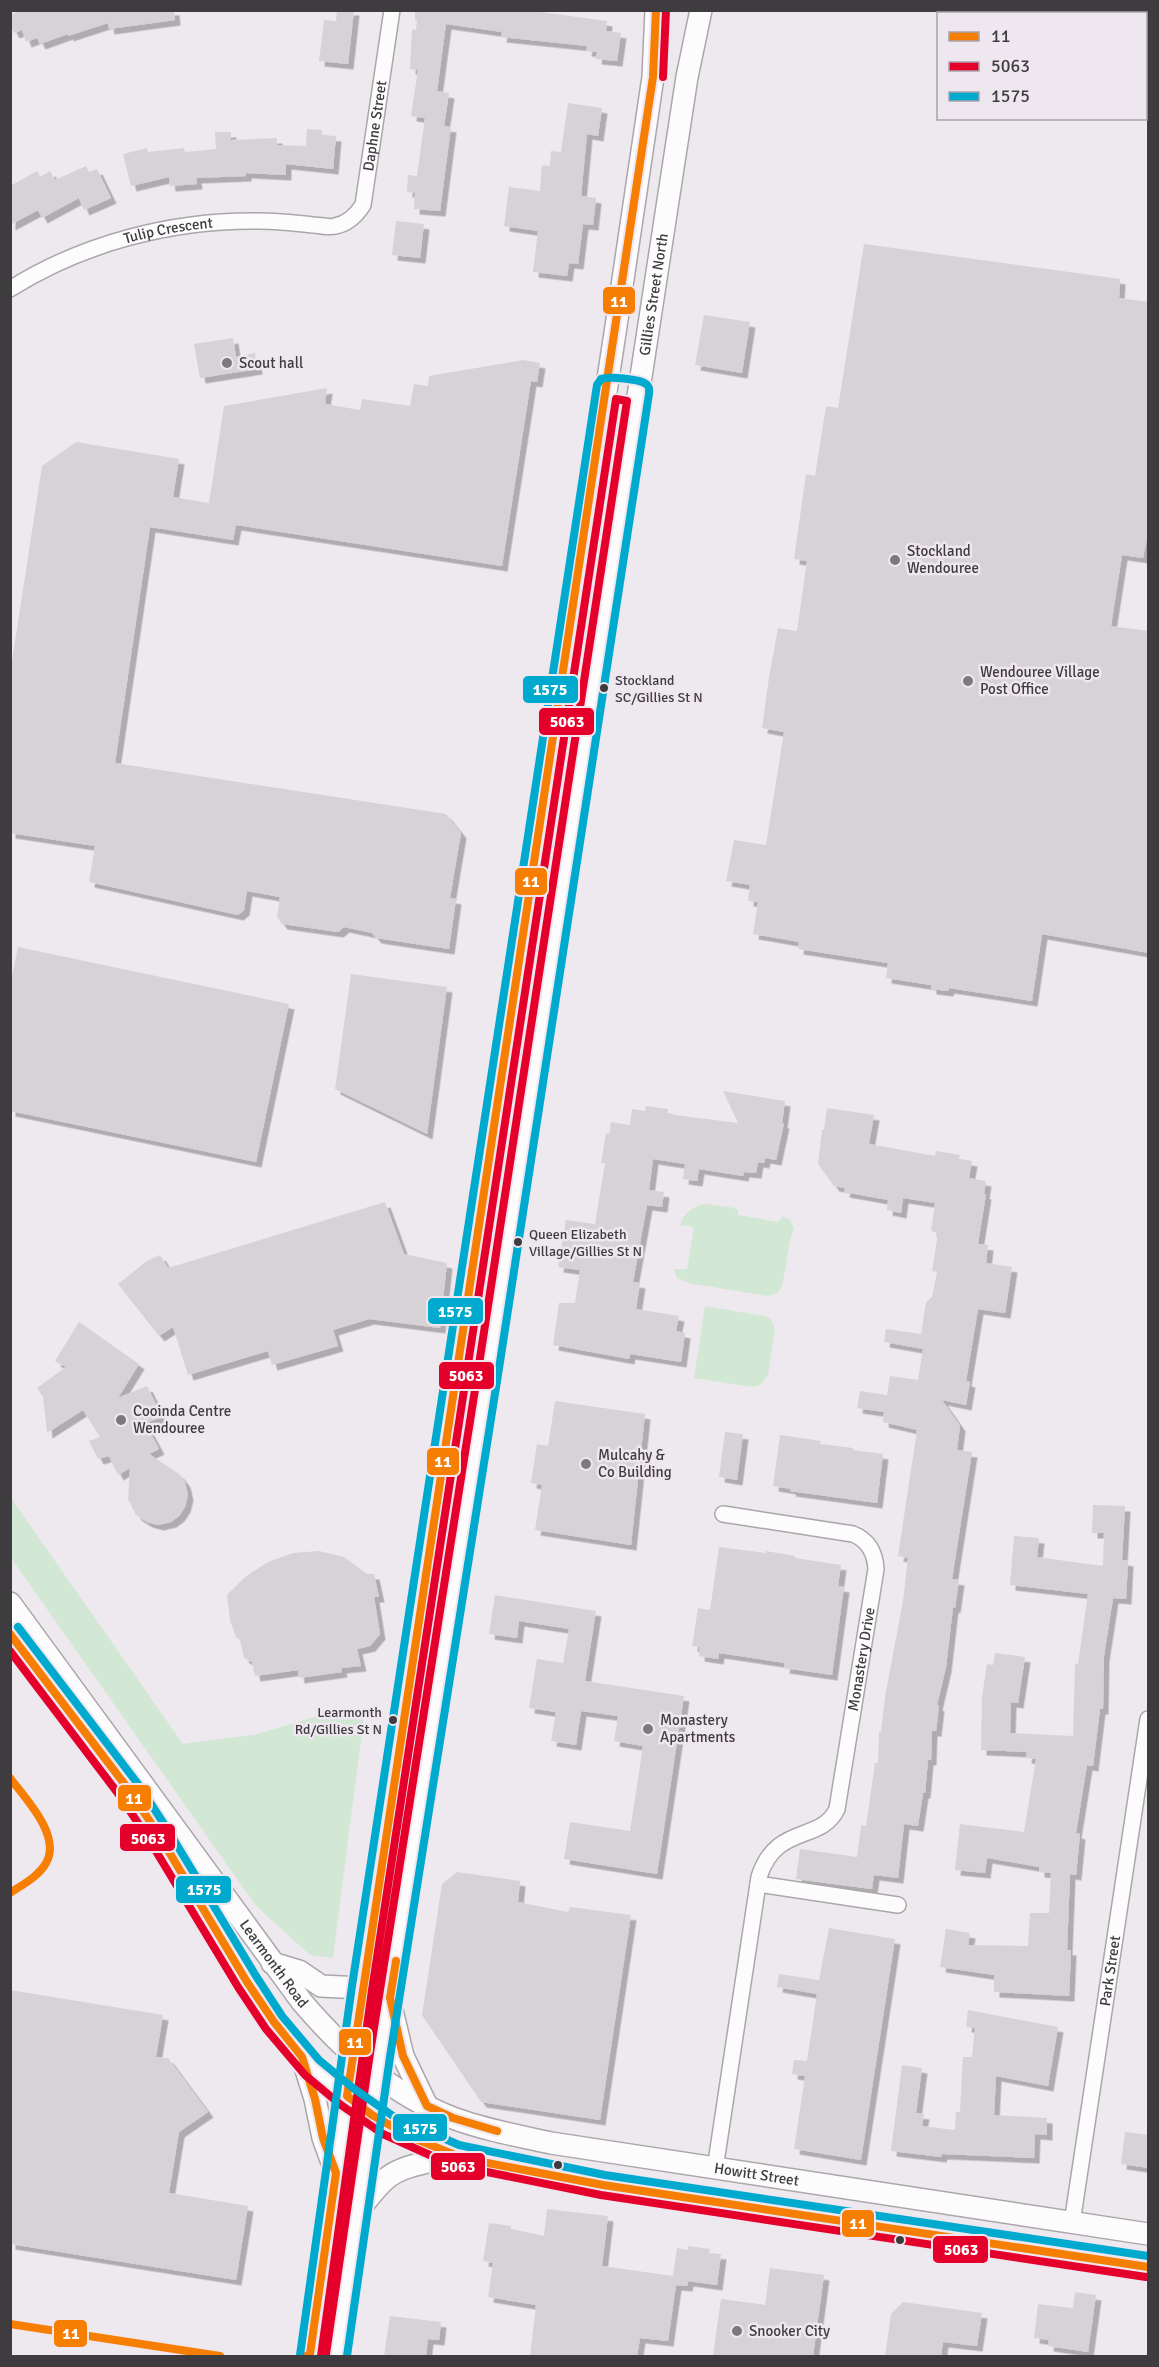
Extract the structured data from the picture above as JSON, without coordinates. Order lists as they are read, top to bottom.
{
  "streets": {
    "main road": ["Gillies Street North", "Learmonth Road", "Howitt Street"],
    "street": [
      "Daphne Street",
      "Tulip Crescent",
      "Monastery Drive",
      "Park Street"
    ]
  },
  "crossings": [
    ["Daphne Street", "Tulip Crescent"],
    ["Gillies Street North", "Learmonth Road"],
    ["Gillies Street North", "Howitt Street"],
    ["Monastery Drive", "Howitt Street"],
    ["Learmonth Road", "Howitt Street"],
    ["Park Street", "Howitt Street"]
  ],
  "places": [
    "Scout hall",
    "Stockland Wendouree",
    "Wendouree Village Post Office",
    "Stockland SC/Gillies St N",
    "Queen Elizabeth Village/Gillies St N",
    "Cooinda Centre Wendouree",
    "Mulcahy & Co Building",
    "Learmonth Rd/Gillies St N",
    "Monastery Apartments",
    "Snooker City"
  ],
  "lines": ["transit line 11", "transit line 5063", "transit line 1575"],
  "legend": ["11", "5063", "1575"]
}
